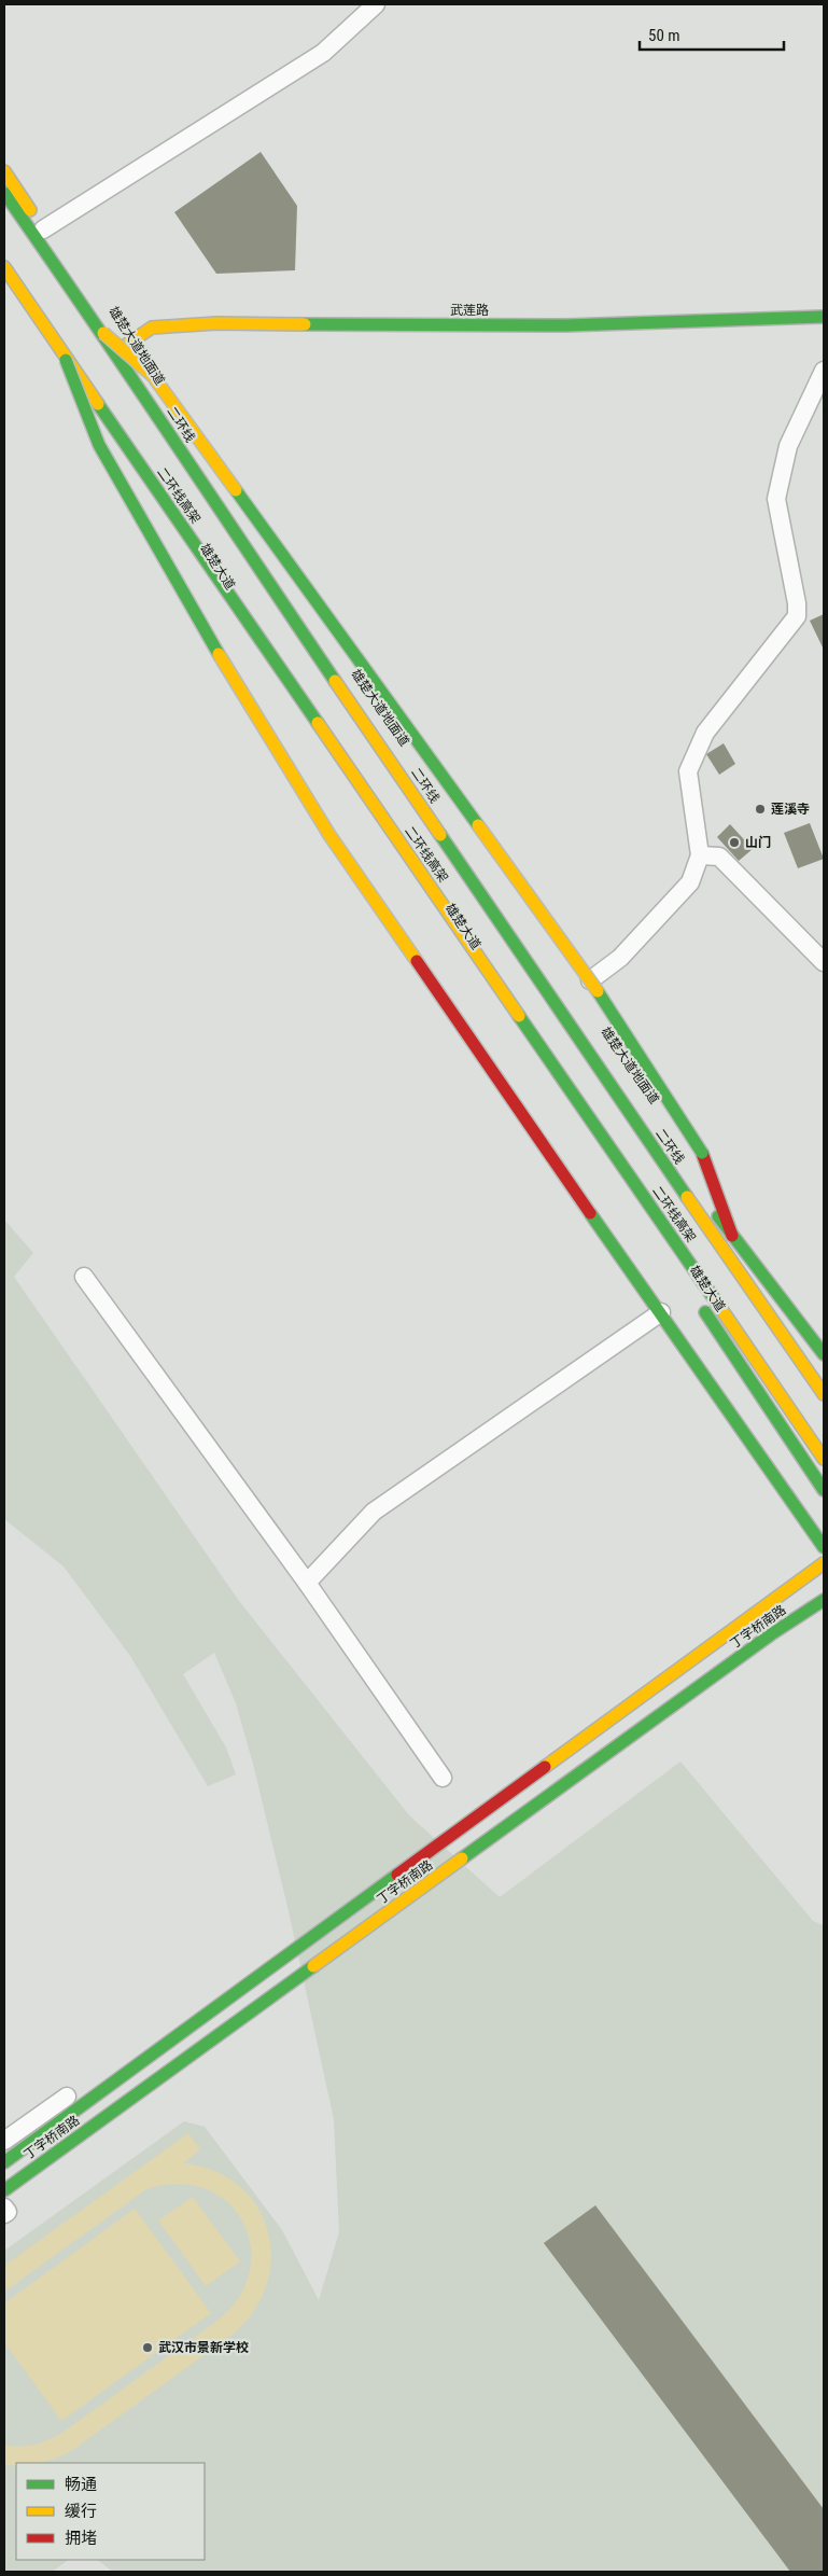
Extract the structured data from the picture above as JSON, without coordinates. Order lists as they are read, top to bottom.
{
  "streets": {
    "main road": [
      "武莲路",
      "雄楚大道地面道",
      "二环线",
      "二环线高架",
      "雄楚大道",
      "丁字桥南路"
    ]
  },
  "crossings": [
    ["武莲路", "雄楚大道地面道"]
  ],
  "places": ["莲溪寺", "山门", "武汉市景新学校"],
  "legend": ["畅通", "缓行", "拥堵"],
  "scale_bar": "50 m"
}
